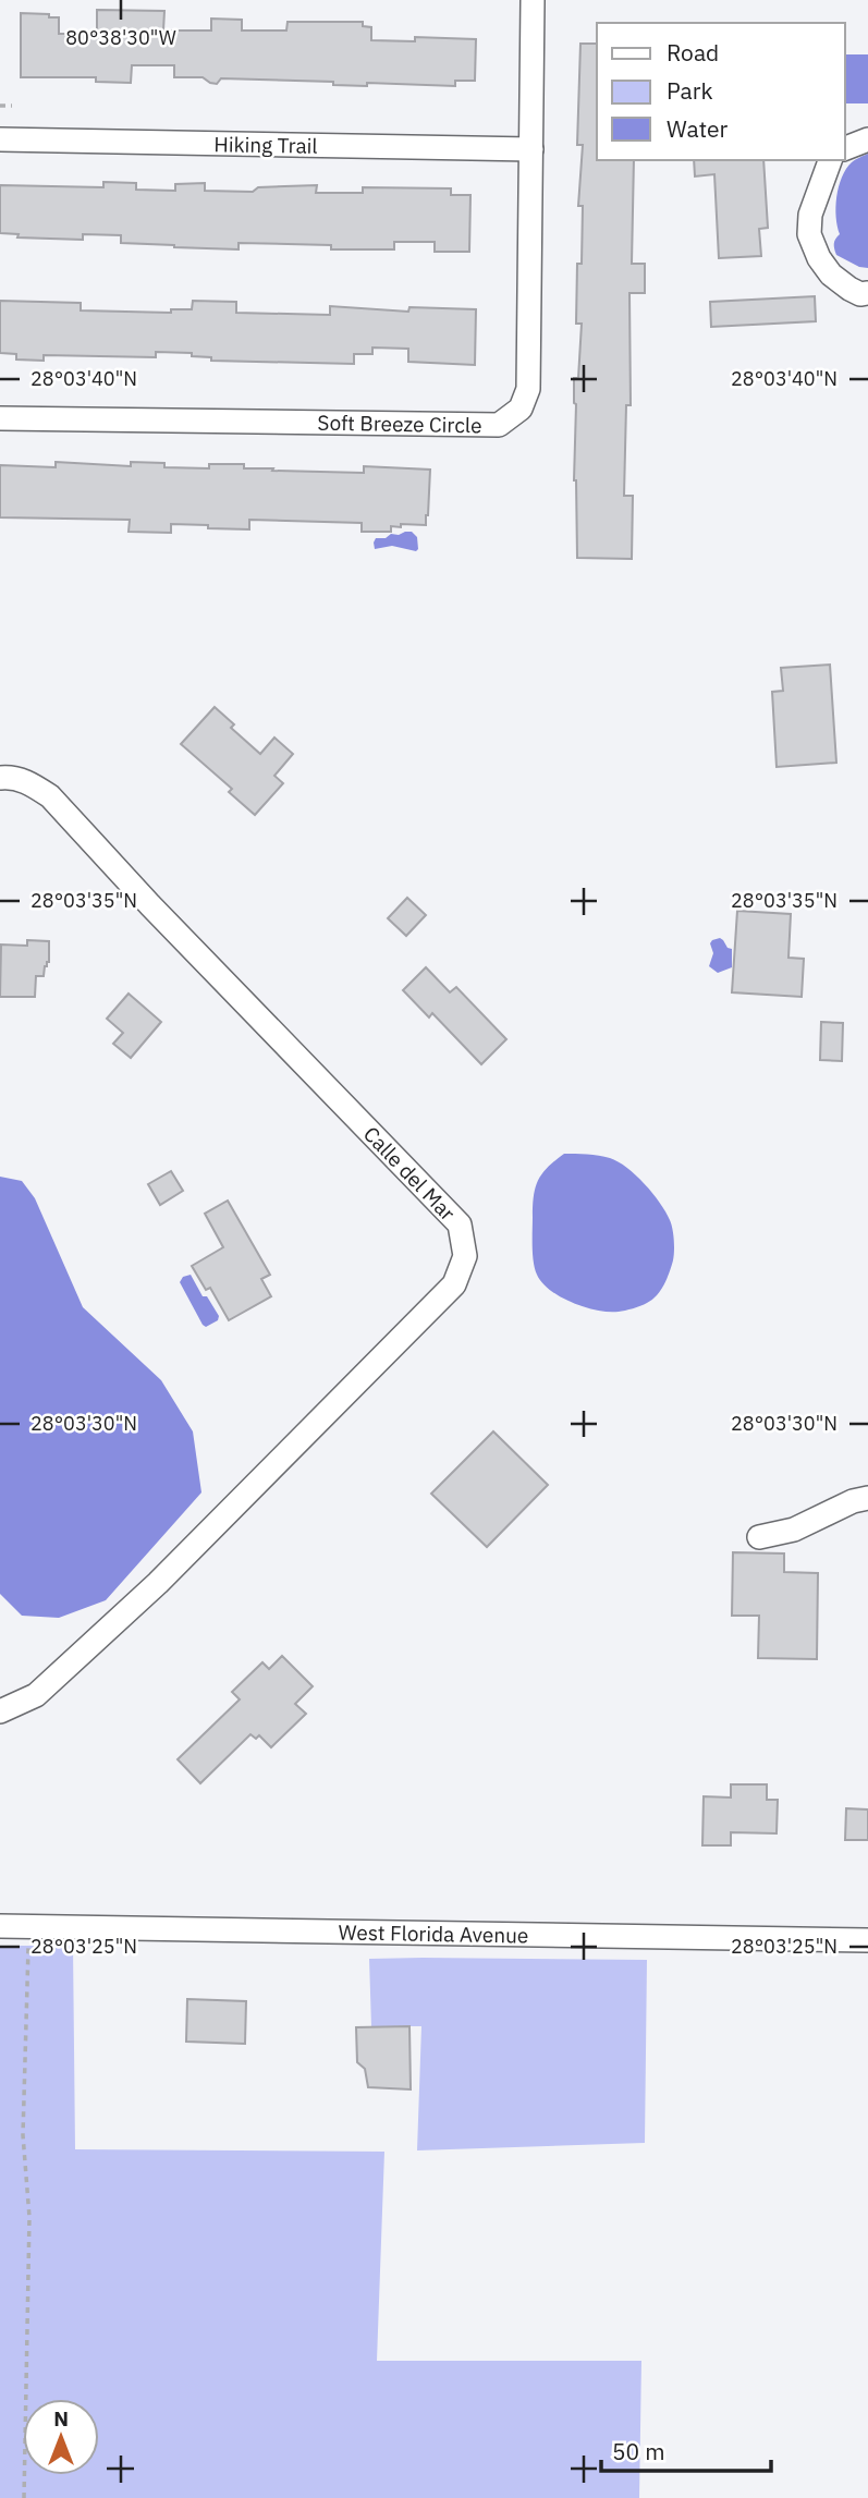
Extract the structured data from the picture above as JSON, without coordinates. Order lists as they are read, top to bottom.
{
  "streets": {
    "street": [
      "Hiking Trail",
      "Soft Breeze Circle",
      "Calle del Mar",
      "West Florida Avenue"
    ]
  },
  "crossings": [
    ["Hiking Trail", "Soft Breeze Circle"]
  ],
  "legend": ["Road", "Park", "Water"],
  "scale_bar": "50 m",
  "north": "top",
  "coordinates": [
    "80°38'30\"W",
    "28°03'40\"N",
    "28°03'35\"N",
    "28°03'30\"N",
    "28°03'25\"N"
  ]
}
